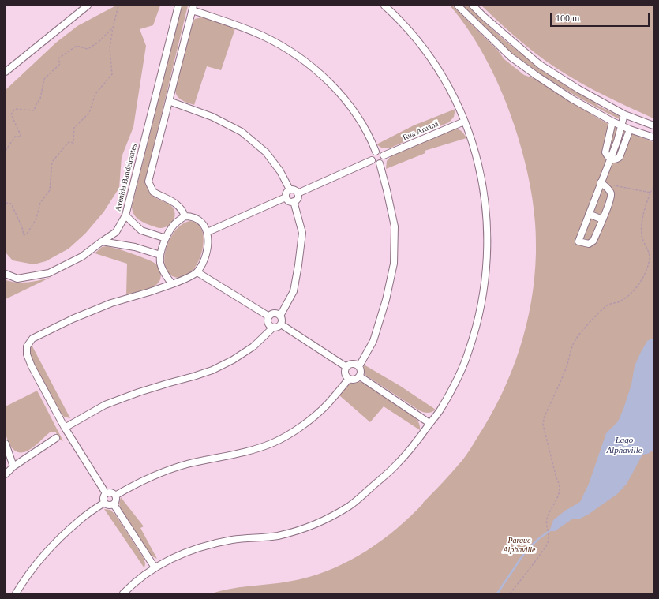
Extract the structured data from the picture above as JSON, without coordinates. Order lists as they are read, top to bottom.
{
  "streets": {
    "street": ["Rua Aruanã", "Avenida Bandeirantes"]
  },
  "water": ["Lago Alphaville"],
  "parks": ["Parque Alphaville"],
  "scale_bar": "100 m"
}
